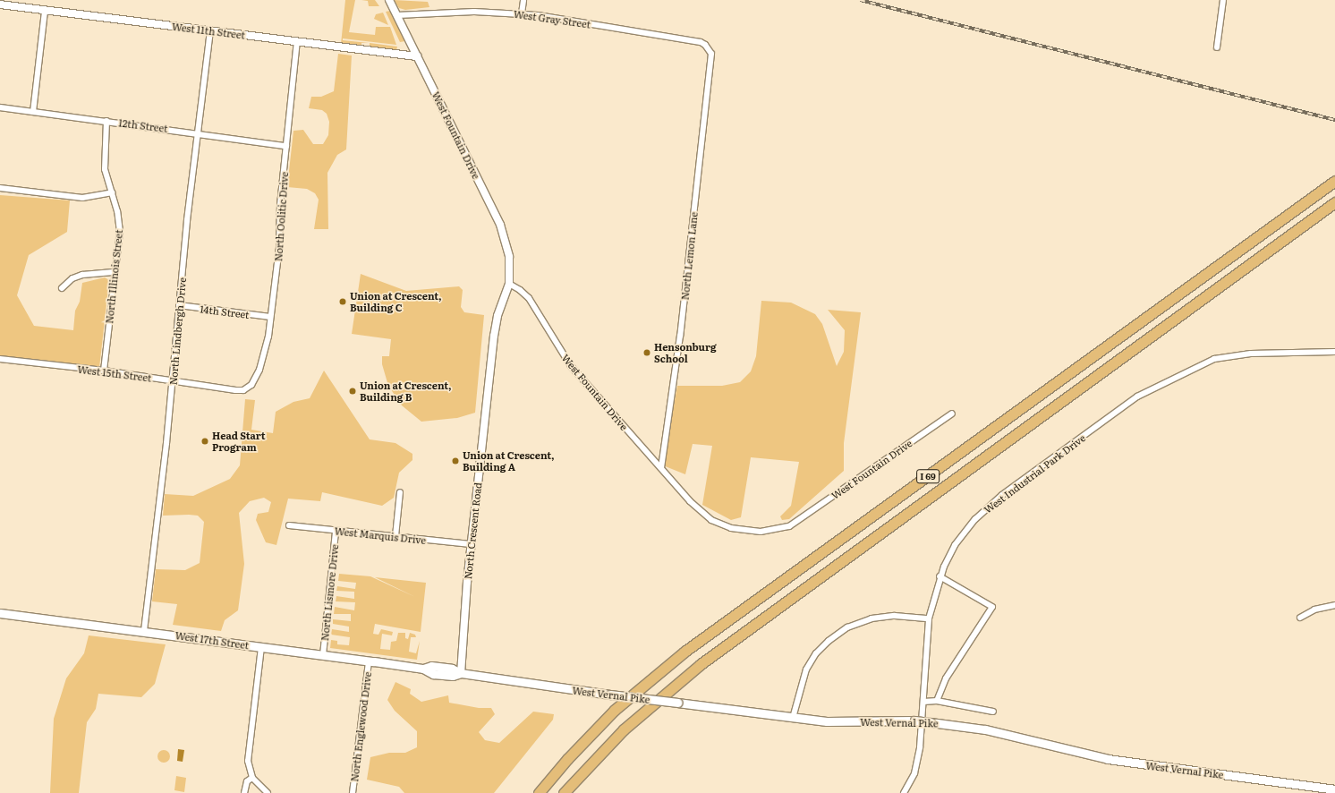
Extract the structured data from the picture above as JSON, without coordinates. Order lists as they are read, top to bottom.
{
  "streets": {
    "highway": ["I 69"],
    "main road": ["West 17th Street", "West Vernal Pike"],
    "street": [
      "West Gray Street",
      "West 11th Street",
      "12th Street",
      "West Fountain Drive",
      "North Oolitic Drive",
      "North Lemon Lane",
      "North Illinois Street",
      "14th Street",
      "North Lindbergh Drive",
      "West 15th Street",
      "West Industrial Park Drive",
      "North Crescent Road",
      "West Marquis Drive",
      "North Lismore Drive",
      "North Englewood Drive"
    ]
  },
  "crossings": [
    ["West Gray Street", "West Fountain Drive"],
    ["West Gray Street", "North Lemon Lane"],
    ["West 11th Street", "West Fountain Drive"],
    ["West 11th Street", "North Oolitic Drive"],
    ["West 11th Street", "North Lindbergh Drive"],
    ["12th Street", "North Oolitic Drive"],
    ["12th Street", "North Illinois Street"],
    ["12th Street", "North Lindbergh Drive"],
    ["West Fountain Drive", "North Lemon Lane"],
    ["West Fountain Drive", "North Crescent Road"],
    ["North Oolitic Drive", "14th Street"],
    ["North Oolitic Drive", "West 15th Street"],
    ["North Illinois Street", "West 15th Street"],
    ["14th Street", "North Lindbergh Drive"],
    ["North Lindbergh Drive", "West 15th Street"],
    ["North Lindbergh Drive", "West 17th Street"],
    ["North Crescent Road", "West Marquis Drive"],
    ["North Crescent Road", "West 17th Street"],
    ["North Crescent Road", "West Vernal Pike"],
    ["West Marquis Drive", "North Lismore Drive"],
    ["North Lismore Drive", "West 17th Street"],
    ["West 17th Street", "West Vernal Pike"],
    ["West 17th Street", "North Englewood Drive"]
  ],
  "places": [
    "Union at Crescent, Building C",
    "Hensonburg School",
    "Union at Crescent, Building B",
    "Head Start Program",
    "Union at Crescent, Building A"
  ]
}
